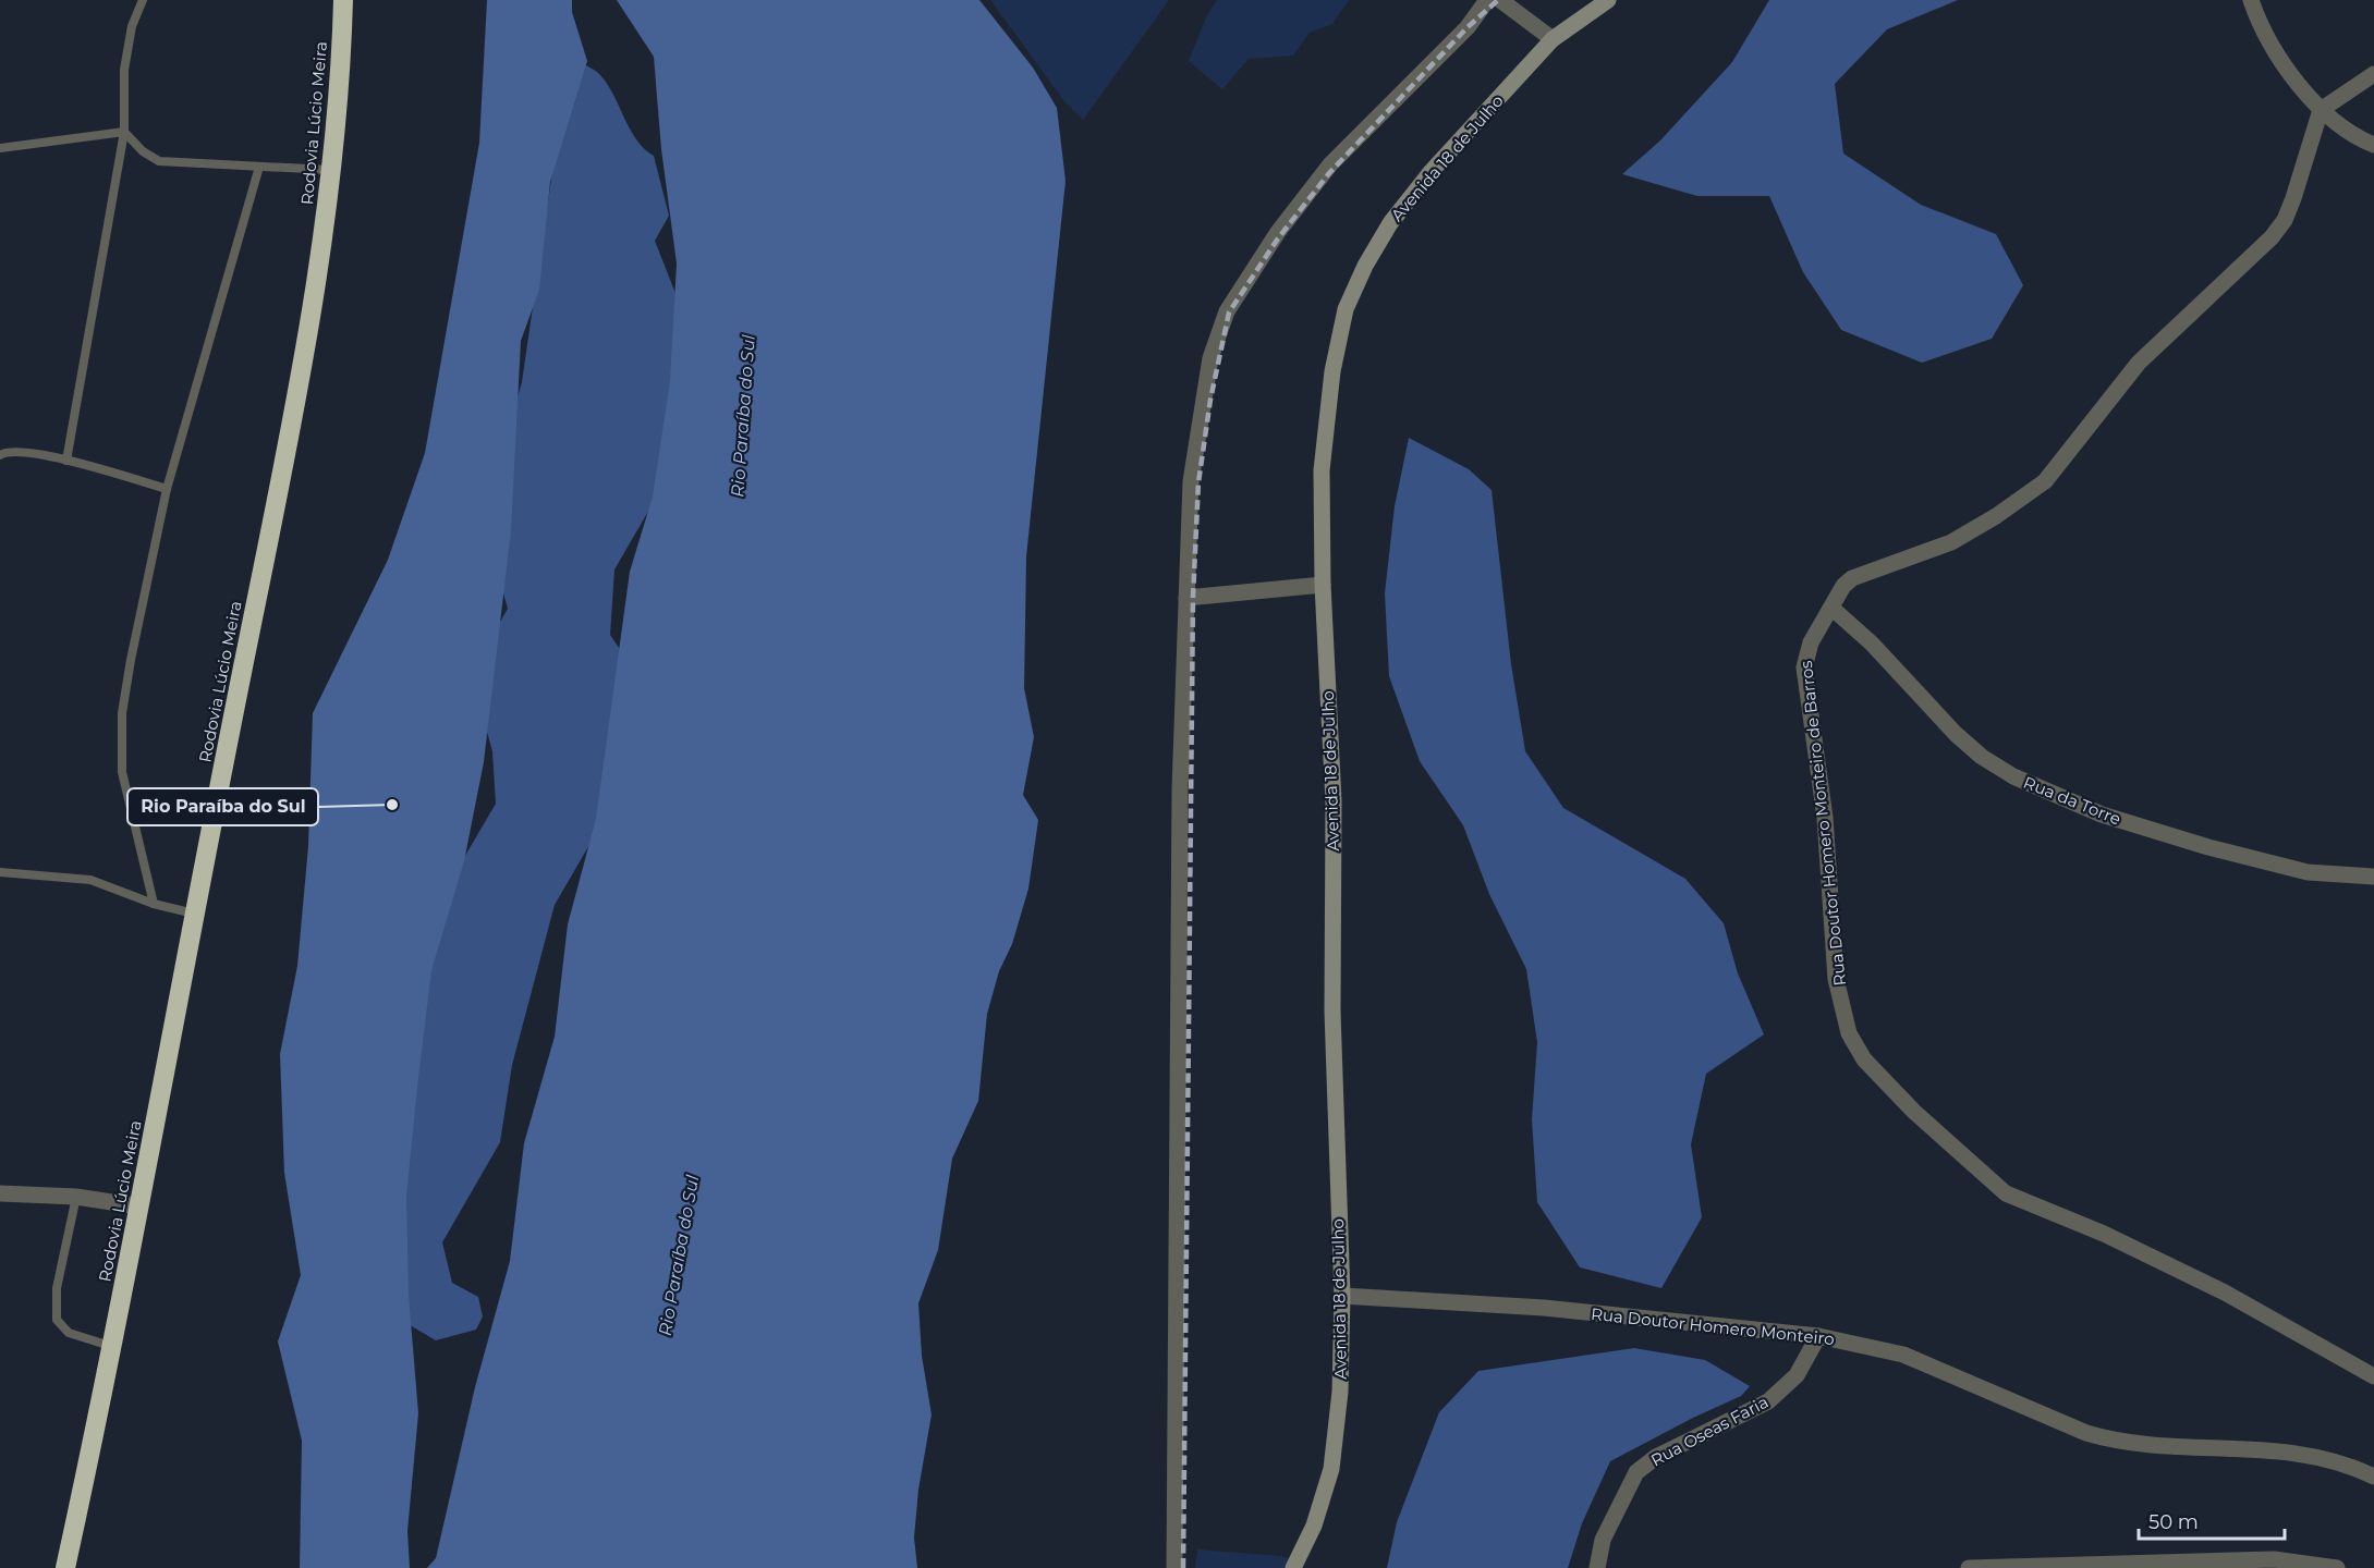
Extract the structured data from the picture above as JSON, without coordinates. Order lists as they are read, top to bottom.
{
  "streets": {
    "highway": ["Rodovia Lúcio Meira"],
    "main road": ["Avenida 18 de Julho"],
    "street": [
      "Rua da Torre",
      "Rua Doutor Homero Monteiro de Barros",
      "Rua Doutor Homero Monteiro",
      "Rua Oseas Faria"
    ]
  },
  "crossings": [
    ["Avenida 18 de Julho", "Rua Doutor Homero Monteiro"],
    ["Rua da Torre", "Rua Doutor Homero Monteiro de Barros"],
    ["Rua Doutor Homero Monteiro", "Rua Oseas Faria"]
  ],
  "water": ["Rio Paraíba do Sul"],
  "places": ["Rio Paraíba do Sul"],
  "scale_bar": "50 m"
}
